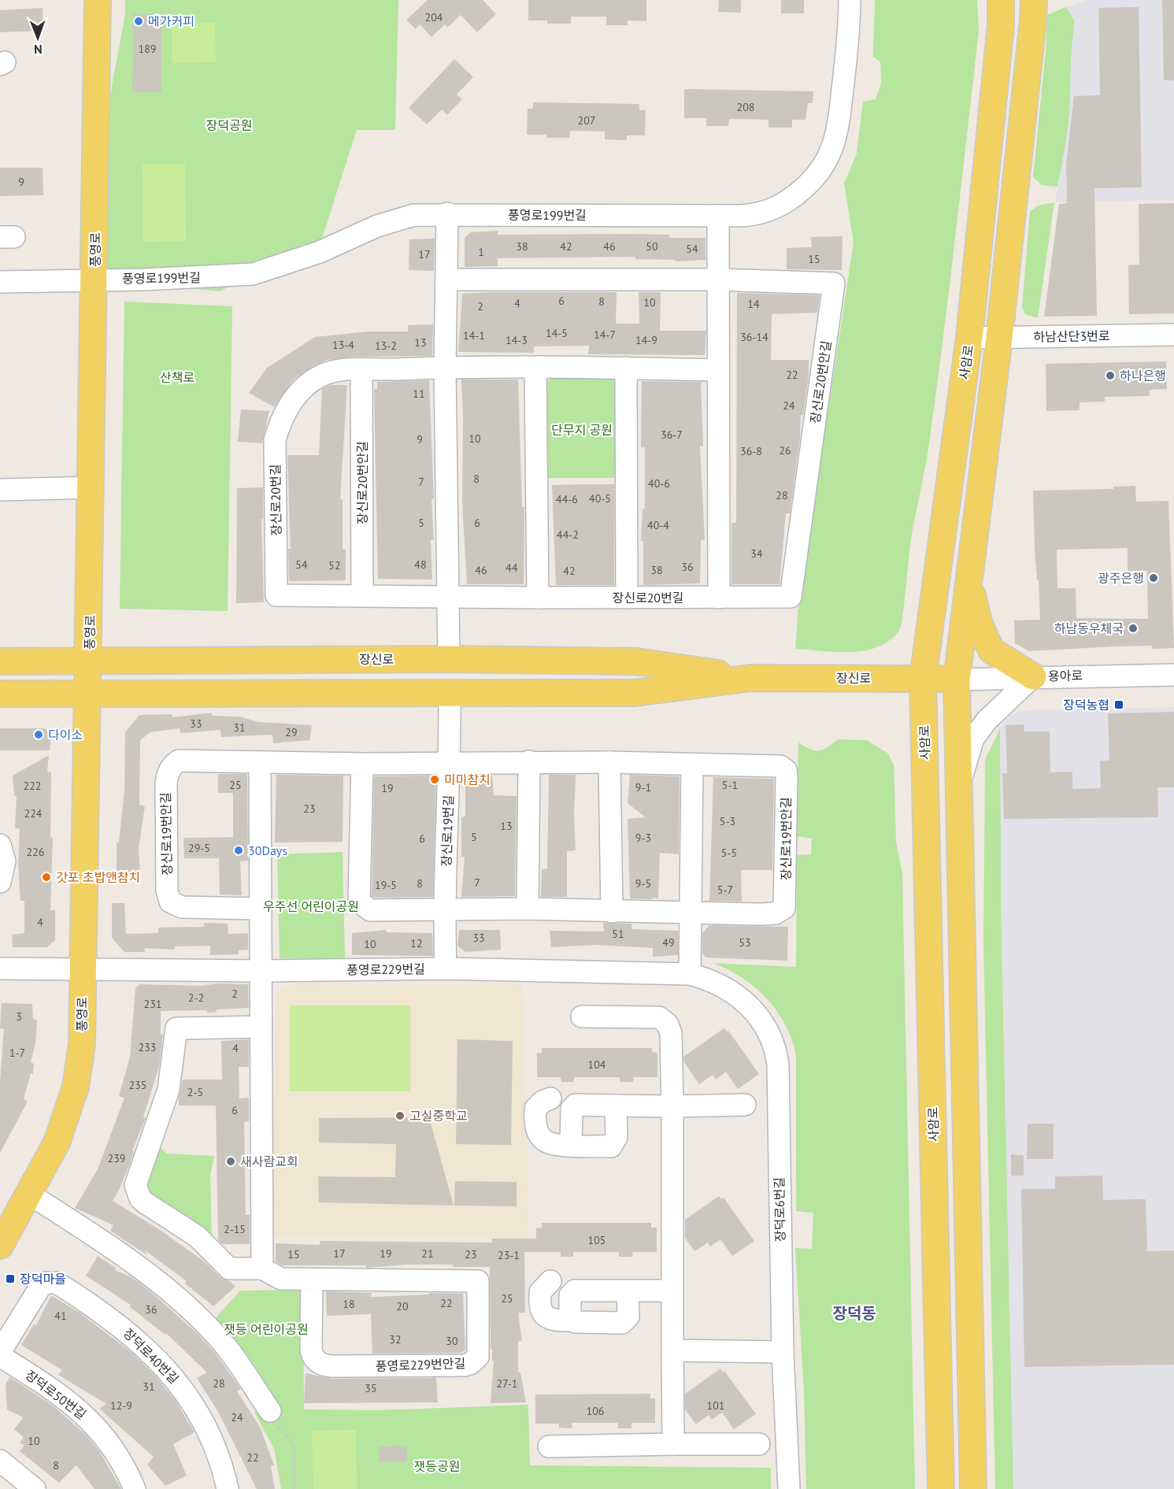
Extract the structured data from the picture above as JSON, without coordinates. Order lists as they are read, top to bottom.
{
  "streets": {
    "main road": ["풍영로", "사암로", "장신로"],
    "street": [
      "풍영로199번길",
      "하남산단3번로",
      "장신로20번안길",
      "장신로20번길",
      "용아로",
      "장신로19번길",
      "장신로19번안길",
      "풍영로229번길",
      "장덕로6번길",
      "장덕로40번길",
      "풍영로229번안길",
      "장덕로50번길"
    ]
  },
  "crossings": [
    ["풍영로199번길", "풍영로"],
    ["풍영로", "장신로"],
    ["풍영로", "풍영로229번길"],
    ["하남산단3번로", "사암로"],
    ["사암로", "장신로"],
    ["장신로20번안길", "장신로20번길"],
    ["장신로", "용아로"],
    ["장신로", "장신로19번길"],
    ["장신로19번길", "장신로19번안길"],
    ["장신로19번길", "풍영로229번길"],
    ["풍영로229번길", "장덕로6번길"],
    ["장덕로40번길", "장덕로50번길"]
  ],
  "districts": ["장덕동"],
  "parks": [
    "장덕공원",
    "산책로",
    "단무지 공원",
    "우주선 어린이공원",
    "잿등 어린이공원",
    "잿등공원"
  ],
  "places": {
    "other": [
      "메가커피",
      "하나은행",
      "광주은행",
      "하남동우체국",
      "다이소",
      "미미참치",
      "30Days",
      "갓포 초밥앤참치",
      "고실중학교",
      "새사람교회"
    ],
    "transit": ["장덕농협", "장덕마을"]
  },
  "house_numbers": [
    "204",
    "189",
    "208",
    "207",
    "9",
    "38",
    "42",
    "46",
    "50",
    "54",
    "1",
    "17",
    "15",
    "6",
    "8",
    "10",
    "4",
    "14",
    "2",
    "14-5",
    "14-7",
    "14-1",
    "36-14",
    "14-3",
    "14-9",
    "13",
    "13-4",
    "13-2",
    "22",
    "11",
    "24",
    "36-7",
    "10",
    "9",
    "26",
    "36-8",
    "8",
    "7",
    "40-6",
    "28",
    "40-5",
    "44-6",
    "5",
    "6",
    "40-4",
    "44-2",
    "34",
    "54",
    "48",
    "52",
    "36",
    "44",
    "46",
    "38",
    "42",
    "33",
    "31",
    "29",
    "25",
    "5-1",
    "222",
    "9-1",
    "19",
    "23",
    "224",
    "5-3",
    "13",
    "5",
    "9-3",
    "6",
    "29-5",
    "226",
    "5-5",
    "7",
    "8",
    "9-5",
    "19-5",
    "5-7",
    "4",
    "51",
    "33",
    "49",
    "53",
    "12",
    "10",
    "2",
    "2-2",
    "231",
    "3",
    "233",
    "4",
    "1-7",
    "104",
    "235",
    "2-5",
    "6",
    "239",
    "2-15",
    "105",
    "17",
    "19",
    "21",
    "15",
    "23",
    "23-1",
    "25",
    "22",
    "18",
    "20",
    "36",
    "41",
    "32",
    "30",
    "28",
    "27-1",
    "31",
    "35",
    "12-9",
    "101",
    "106",
    "24",
    "10",
    "22",
    "8"
  ],
  "north": "bottom"
}
